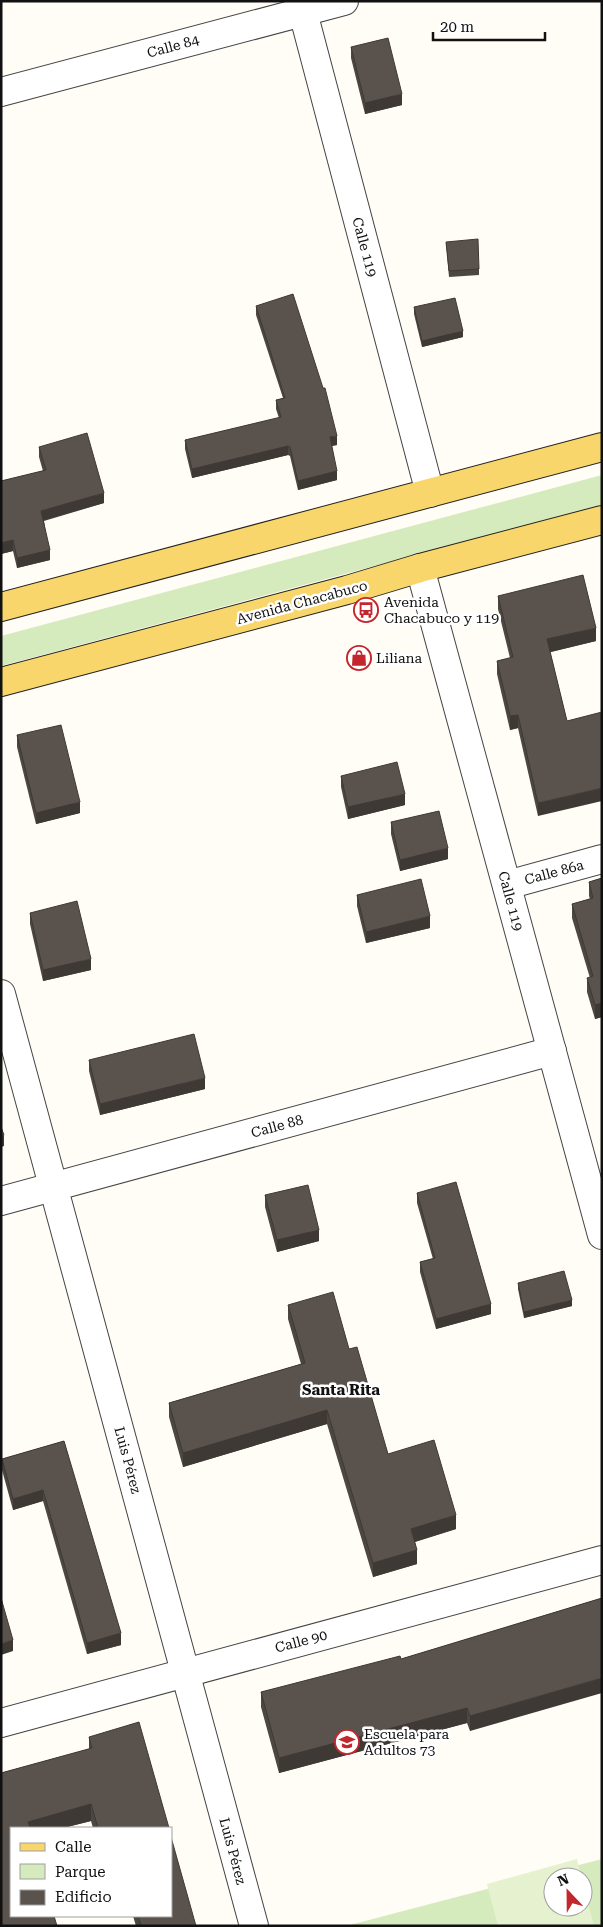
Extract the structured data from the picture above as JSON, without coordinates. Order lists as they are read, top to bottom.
{
  "streets": {
    "main road": ["Avenida Chacabuco"],
    "street": [
      "Calle 84",
      "Calle 119",
      "Calle 86a",
      "Calle 88",
      "Luis Pérez",
      "Calle 90"
    ]
  },
  "crossings": [
    ["Calle 84", "Calle 119"],
    ["Calle 119", "Avenida Chacabuco"],
    ["Calle 119", "Calle 86a"],
    ["Calle 119", "Calle 88"],
    ["Calle 88", "Luis Pérez"],
    ["Luis Pérez", "Calle 90"]
  ],
  "districts": ["Santa Rita"],
  "places": {
    "bus stop": ["Avenida Chacabuco y 119"],
    "shop": ["Liliana"],
    "school or university": ["Escuela para Adultos 73"]
  },
  "legend": ["Calle", "Parque", "Edificio"],
  "scale_bar": "20 m",
  "north": "top"
}
